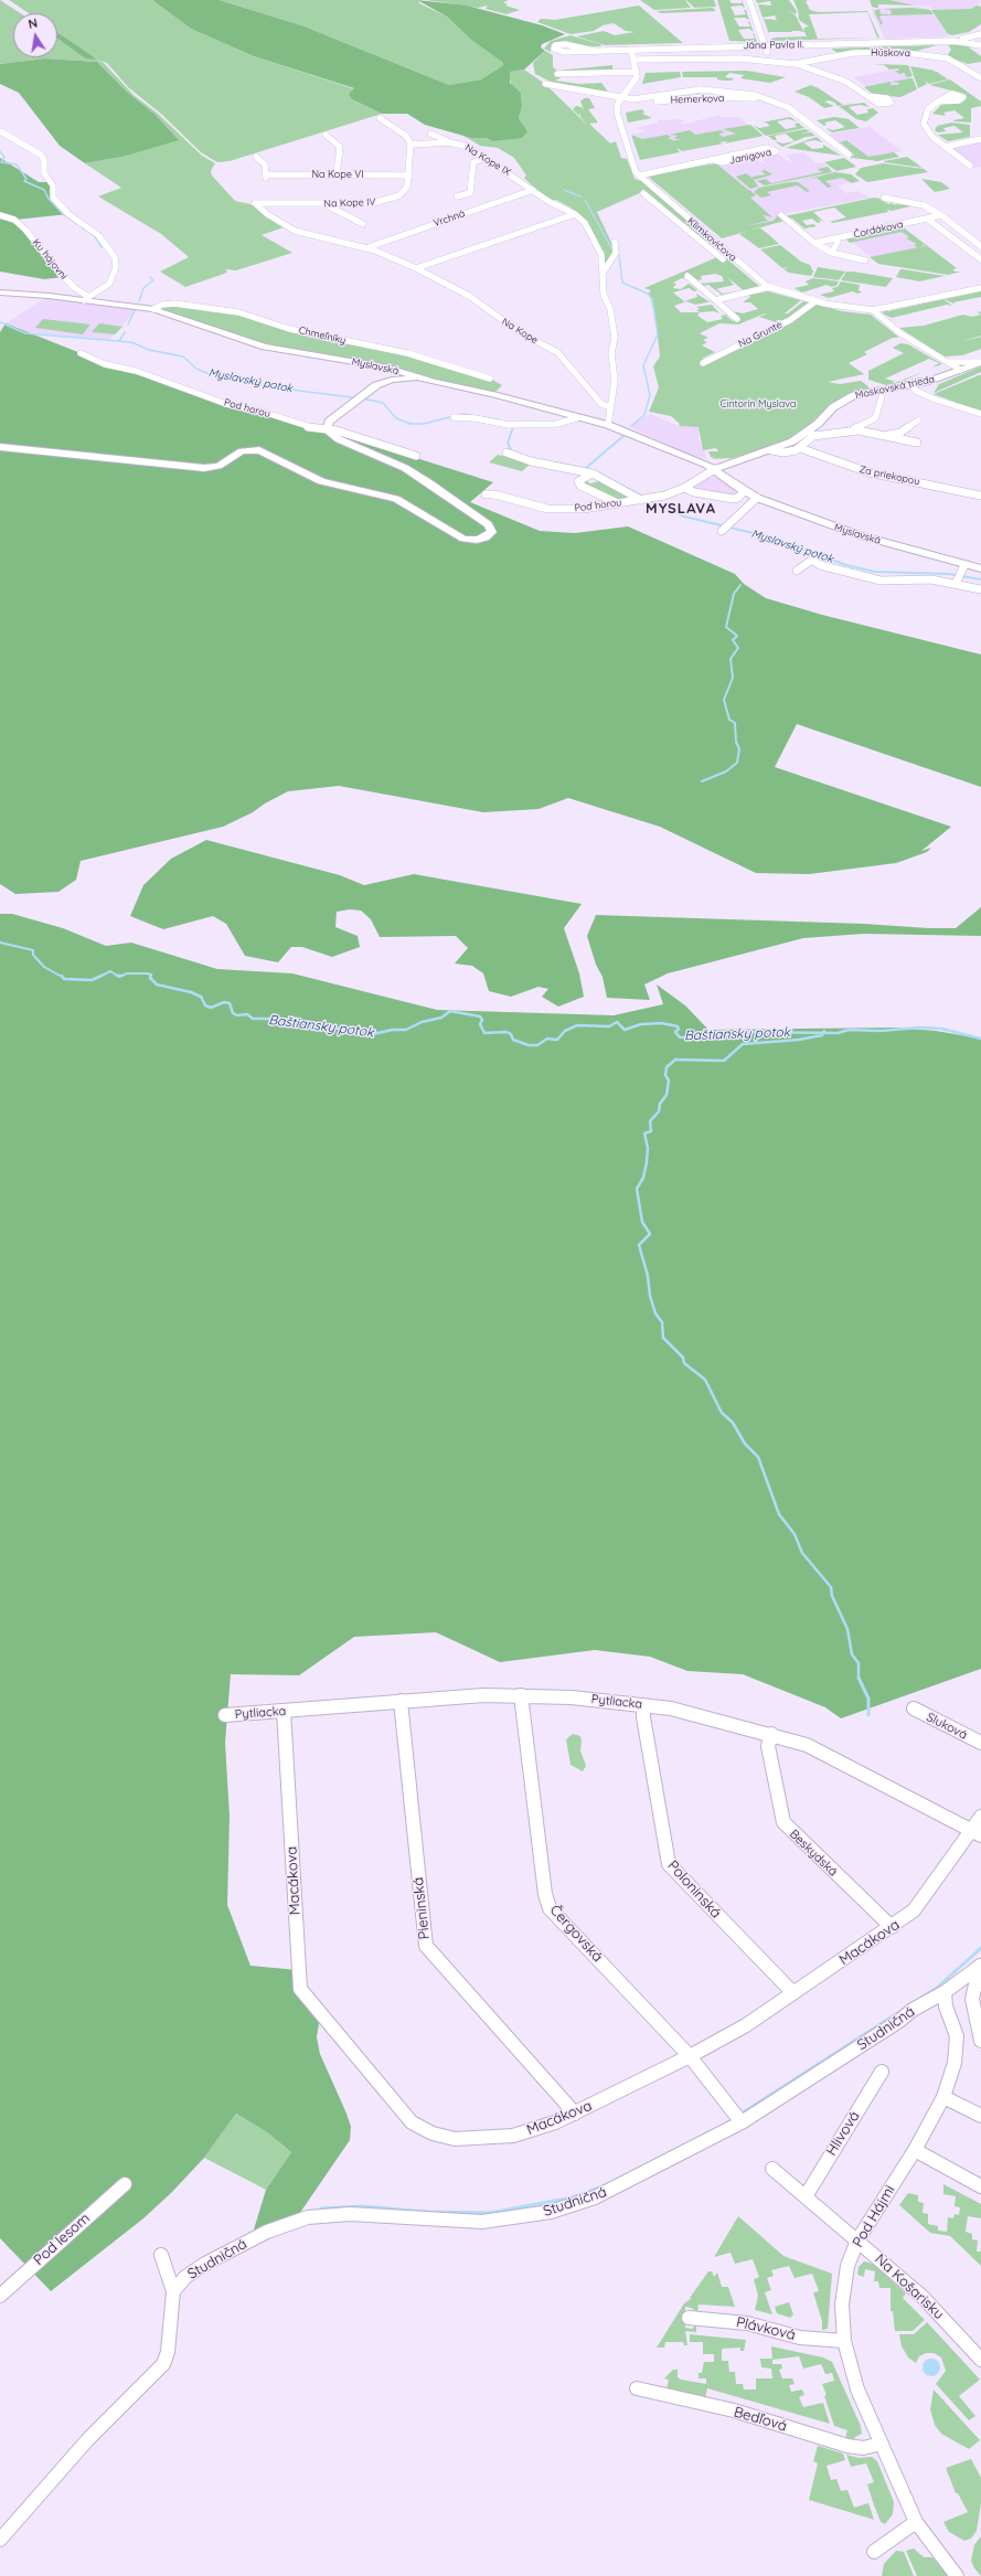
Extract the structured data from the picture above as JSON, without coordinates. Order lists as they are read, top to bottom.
{
  "streets": {
    "street": [
      "Jána Pavla II.",
      "Húskova",
      "Hemerkova",
      "Janigova",
      "Na Kope IX",
      "Na Kope VI",
      "Na Kope IV",
      "Vrchná",
      "Čordákova",
      "Klimkovičova",
      "Ku hájovni",
      "Na Kope",
      "Na Grunte",
      "Chmeľníky",
      "Myslavská",
      "Moskovská trieda",
      "Pod horou",
      "Za priekopou",
      "Pytliacka",
      "Sluková",
      "Beskydská",
      "Macákova",
      "Poloninská",
      "Pieninská",
      "Čergovská",
      "Studničná",
      "Hlivová",
      "Pod Hájmi",
      "Pod lesom",
      "Na Košarisku",
      "Plávková",
      "Bedľová"
    ]
  },
  "crossings": [
    ["Hemerkova", "Klimkovičova"],
    ["Janigova", "Klimkovičova"],
    ["Na Kope IX", "Na Kope IV"],
    ["Na Kope IX", "Vrchná"],
    ["Na Kope VI", "Na Kope IV"],
    ["Na Kope IV", "Na Kope"],
    ["Vrchná", "Na Kope"],
    ["Klimkovičova", "Na Grunte"],
    ["Ku hájovni", "Myslavská"],
    ["Chmeľníky", "Myslavská"],
    ["Myslavská", "Moskovská trieda"],
    ["Myslavská", "Pod horou"],
    ["Moskovská trieda", "Pod horou"],
    ["Pytliacka", "Beskydská"],
    ["Pytliacka", "Macákova"],
    ["Pytliacka", "Poloninská"],
    ["Pytliacka", "Pieninská"],
    ["Pytliacka", "Čergovská"],
    ["Beskydská", "Macákova"],
    ["Macákova", "Poloninská"],
    ["Macákova", "Pieninská"],
    ["Macákova", "Čergovská"],
    ["Čergovská", "Studničná"],
    ["Studničná", "Pod Hájmi"],
    ["Hlivová", "Na Košarisku"],
    ["Pod Hájmi", "Na Košarisku"],
    ["Pod Hájmi", "Plávková"],
    ["Pod Hájmi", "Bedľová"]
  ],
  "districts": ["MYSLAVA"],
  "water": ["Myslavský potok", "Baštiansky potok"],
  "parks": ["Cintorín Myslava"],
  "north": "top"
}
